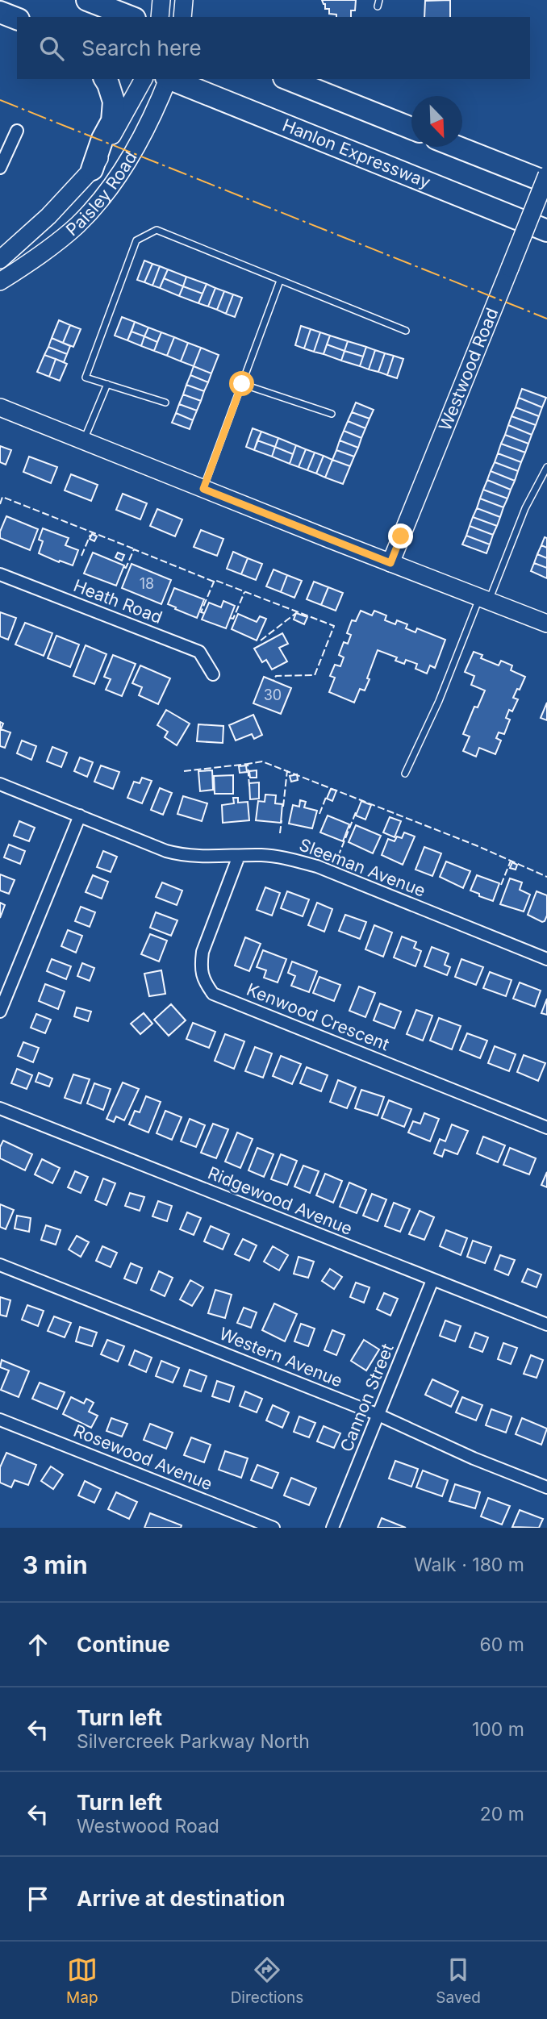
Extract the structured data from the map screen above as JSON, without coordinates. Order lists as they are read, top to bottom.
{
  "streets": {
    "highway": ["Hanlon Expressway"],
    "main road": ["Paisley Road", "Westwood Road"],
    "street": [
      "Heath Road",
      "Sleeman Avenue",
      "Kenwood Crescent",
      "Ridgewood Avenue",
      "Western Avenue",
      "Cannon Street",
      "Rosewood Avenue"
    ]
  },
  "crossings": [
    ["Sleeman Avenue", "Kenwood Crescent"],
    ["Ridgewood Avenue", "Cannon Street"],
    ["Western Avenue", "Cannon Street"]
  ],
  "house_numbers": ["18", "30"],
  "north": "bottom right",
  "page": {
    "search": "Search here",
    "heading": ["3 min", "Walk · 180 m"],
    "list": [
      ["Continue", "60 m"],
      ["Turn left", "Silvercreek Parkway North", "100 m"],
      ["Turn left", "Westwood Road", "20 m"],
      "Arrive at destination"
    ],
    "nav": ["Map", "Directions", "Saved"]
  }
}
